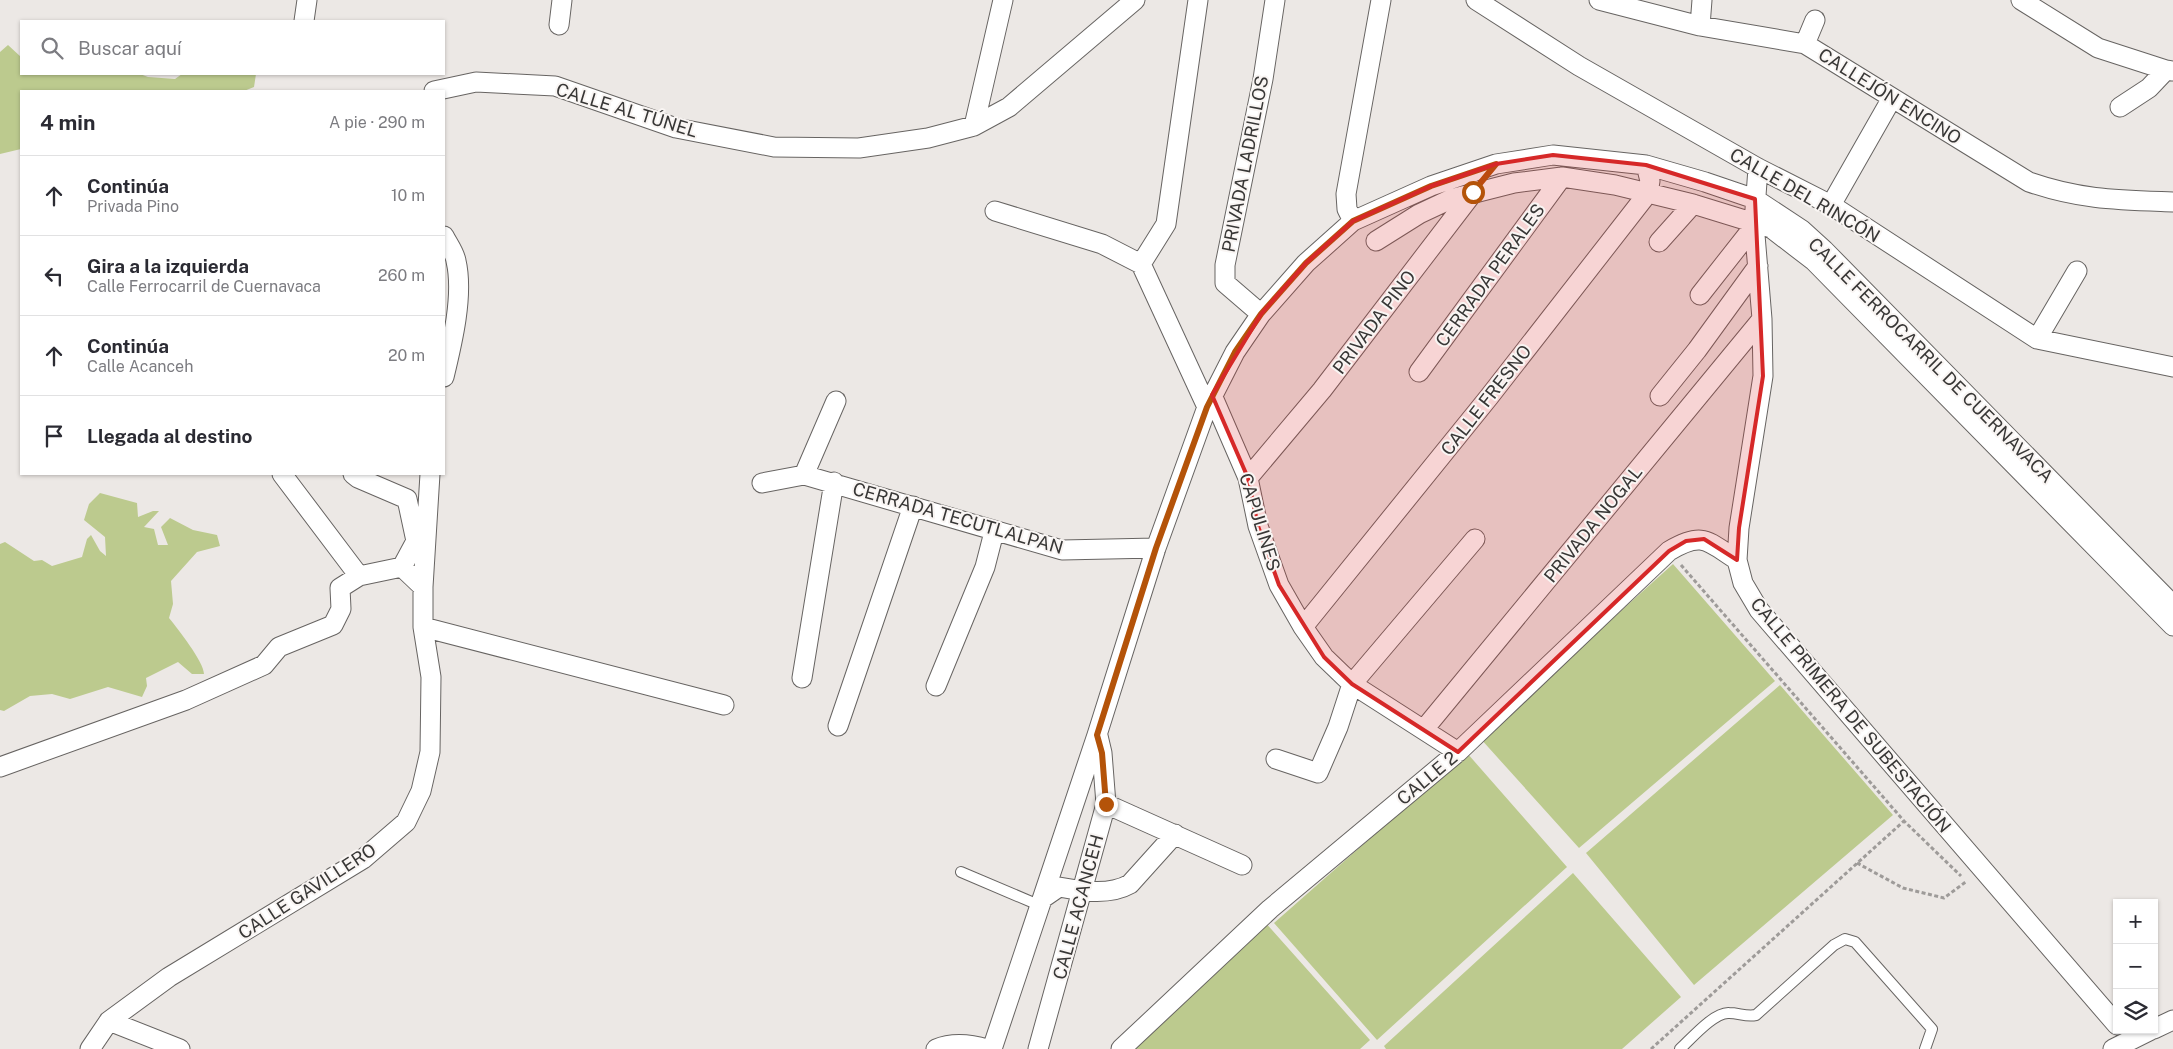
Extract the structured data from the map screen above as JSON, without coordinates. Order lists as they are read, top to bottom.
{
  "streets": {
    "street": [
      "CALLEJÓN ENCINO",
      "CALLE AL TÚNEL",
      "PRIVADA LADRILLOS",
      "CALLE DEL RINCÓN",
      "CERRADA PERALES",
      "PRIVADA PINO",
      "CALLE FERROCARRIL DE CUERNAVACA",
      "CALLE FRESNO",
      "CERRADA TECUTLALPAN",
      "CAPULINES",
      "PRIVADA NOGAL",
      "CALLE PRIMERA DE SUBESTACIÓN",
      "CALLE 2",
      "CALLE GAVILLERO",
      "CALLE ACANCEH"
    ]
  },
  "crossings": [
    ["PRIVADA LADRILLOS", "CALLE FERROCARRIL DE CUERNAVACA"],
    ["CALLE DEL RINCÓN", "CALLE PRIMERA DE SUBESTACIÓN"],
    ["CERRADA PERALES", "CALLE FERROCARRIL DE CUERNAVACA"],
    ["PRIVADA PINO", "CALLE FERROCARRIL DE CUERNAVACA"],
    ["PRIVADA PINO", "CAPULINES"],
    ["CALLE FERROCARRIL DE CUERNAVACA", "CALLE FRESNO"],
    ["CALLE FERROCARRIL DE CUERNAVACA", "CERRADA TECUTLALPAN"],
    ["CALLE FERROCARRIL DE CUERNAVACA", "CAPULINES"],
    ["CALLE FERROCARRIL DE CUERNAVACA", "CALLE PRIMERA DE SUBESTACIÓN"],
    ["CALLE FERROCARRIL DE CUERNAVACA", "CALLE ACANCEH"],
    ["CALLE FRESNO", "CAPULINES"],
    ["CAPULINES", "PRIVADA NOGAL"],
    ["CAPULINES", "CALLE 2"],
    ["PRIVADA NOGAL", "CALLE PRIMERA DE SUBESTACIÓN"],
    ["CALLE PRIMERA DE SUBESTACIÓN", "CALLE 2"]
  ],
  "page": {
    "search": "Buscar aquí",
    "heading": ["4 min", "A pie · 290 m"],
    "list": [
      ["Continúa", "Privada Pino", "10 m"],
      ["Gira a la izquierda", "Calle Ferrocarril de Cuernavaca", "260 m"],
      ["Continúa", "Calle Acanceh", "20 m"],
      "Llegada al destino"
    ],
    "map_buttons": ["+", "−"]
  }
}
